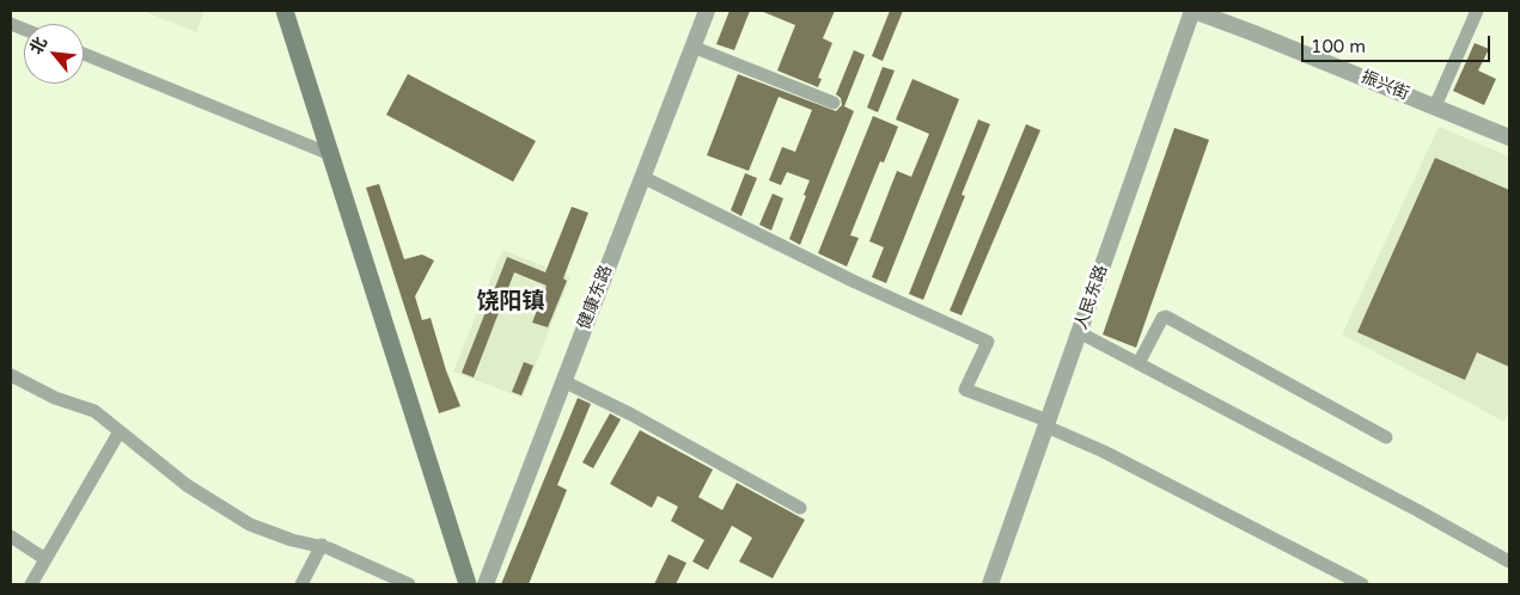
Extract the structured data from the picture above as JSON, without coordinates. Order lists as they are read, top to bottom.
{
  "streets": {
    "street": ["振兴街", "健康东路", "人民东路"]
  },
  "crossings": [
    ["振兴街", "人民东路"]
  ],
  "districts": ["饶阳镇"],
  "scale_bar": "100 m",
  "north": "top left"
}
